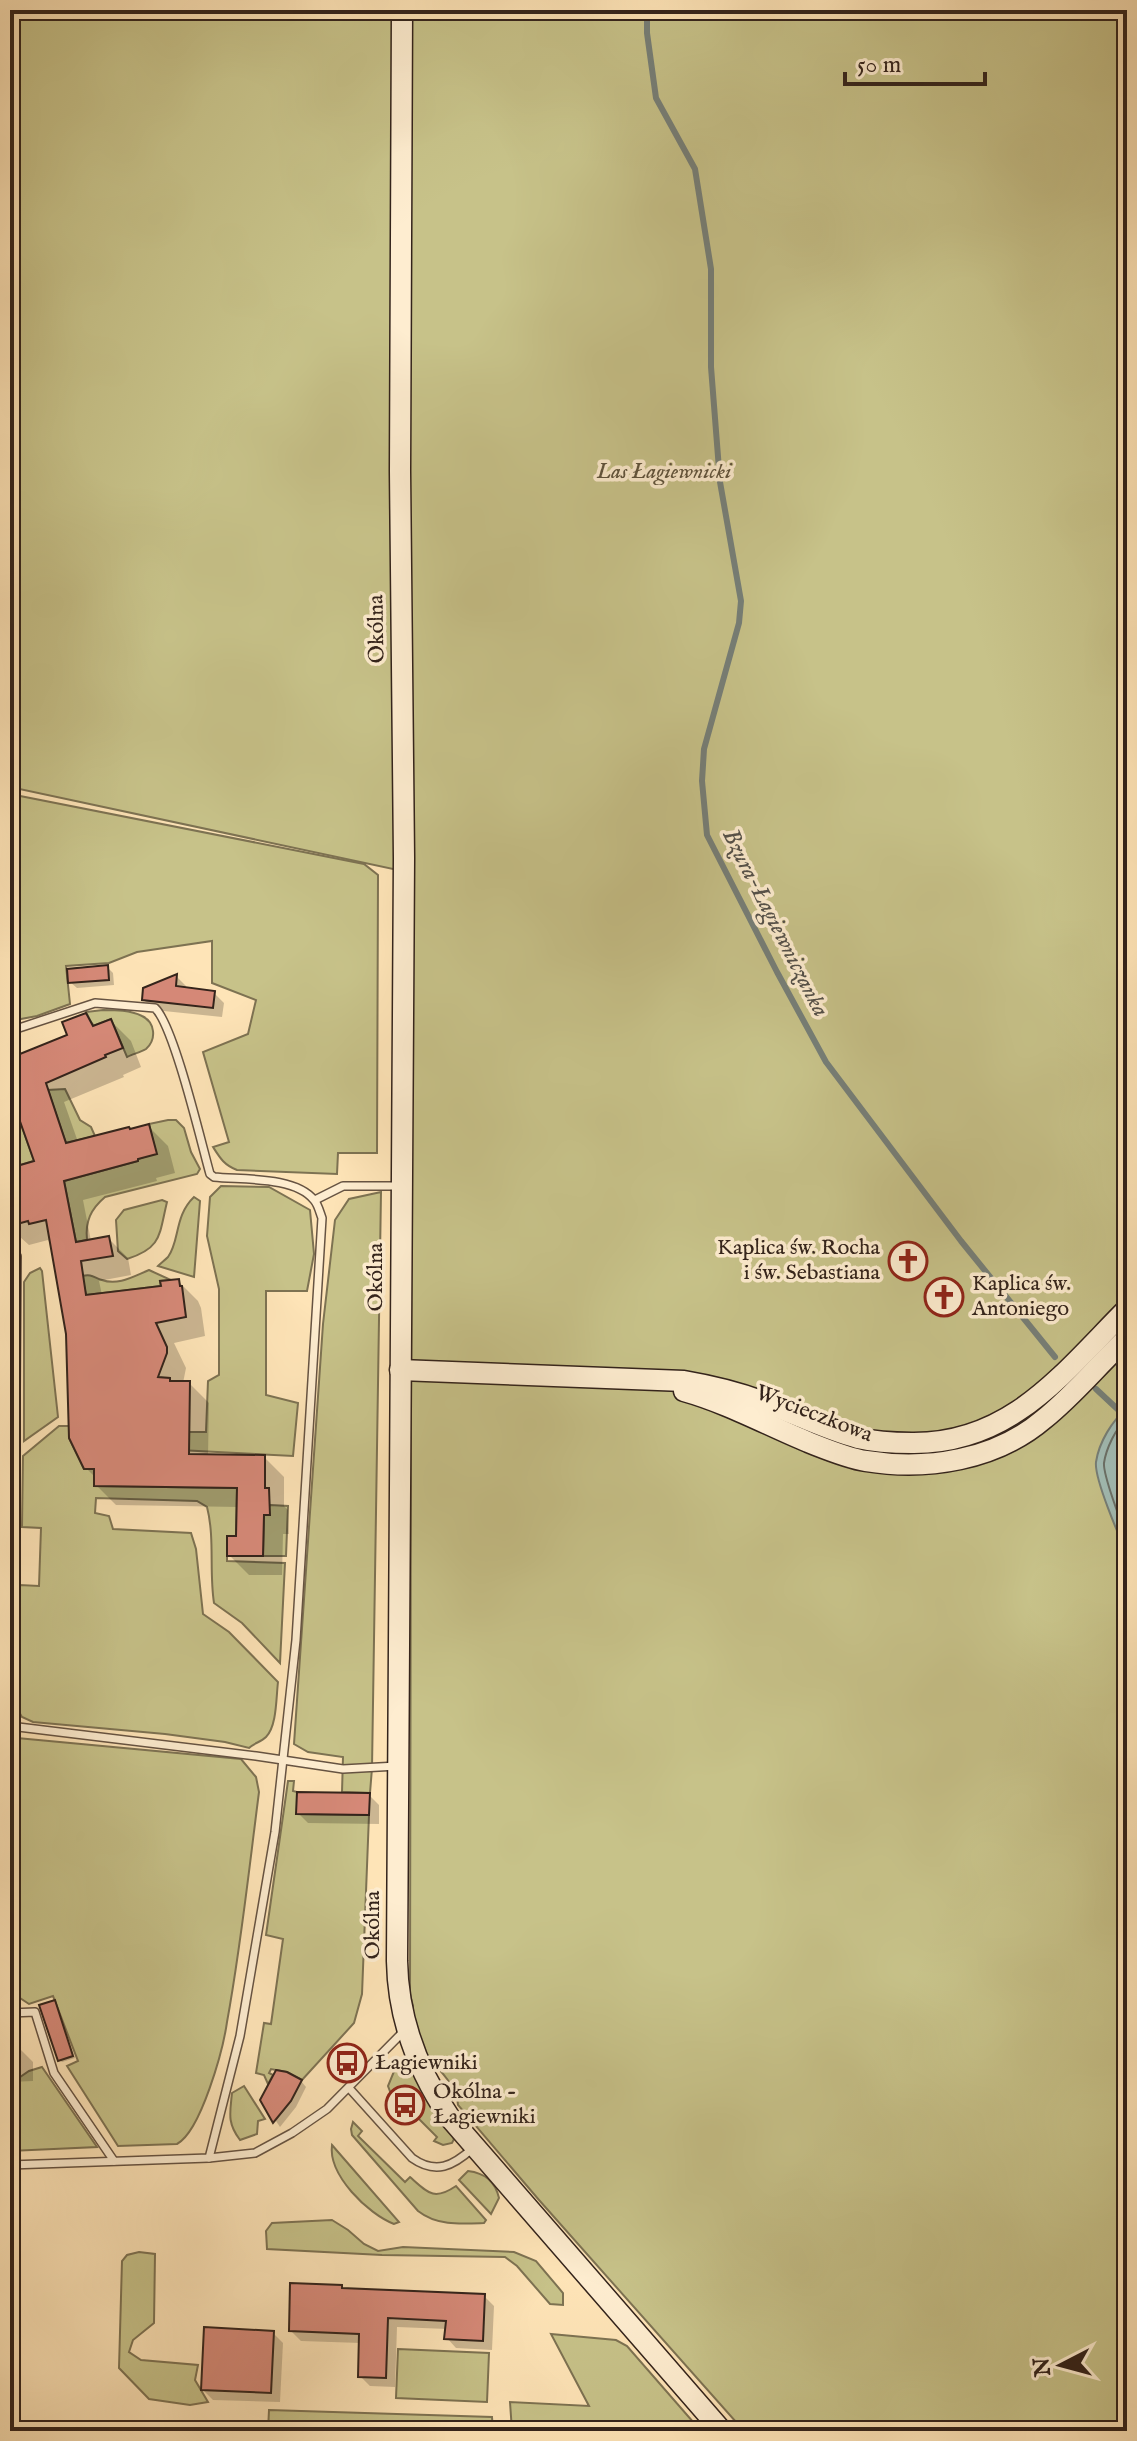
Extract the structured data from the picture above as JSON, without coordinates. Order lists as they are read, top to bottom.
{
  "streets": {
    "street": ["Okólna", "Wycieczkowa"]
  },
  "crossings": [
    ["Okólna", "Wycieczkowa"]
  ],
  "water": ["Bzura-Łagiewniczanka"],
  "parks": ["Las Łagiewnicki"],
  "places": {
    "church": ["Kaplica św. Rocha i św. Sebastiana", "Kaplica św. Antoniego"],
    "bus stop": ["Łagiewniki", "Okólna - Łagiewniki"]
  },
  "scale_bar": "50 m",
  "north": "left"
}
